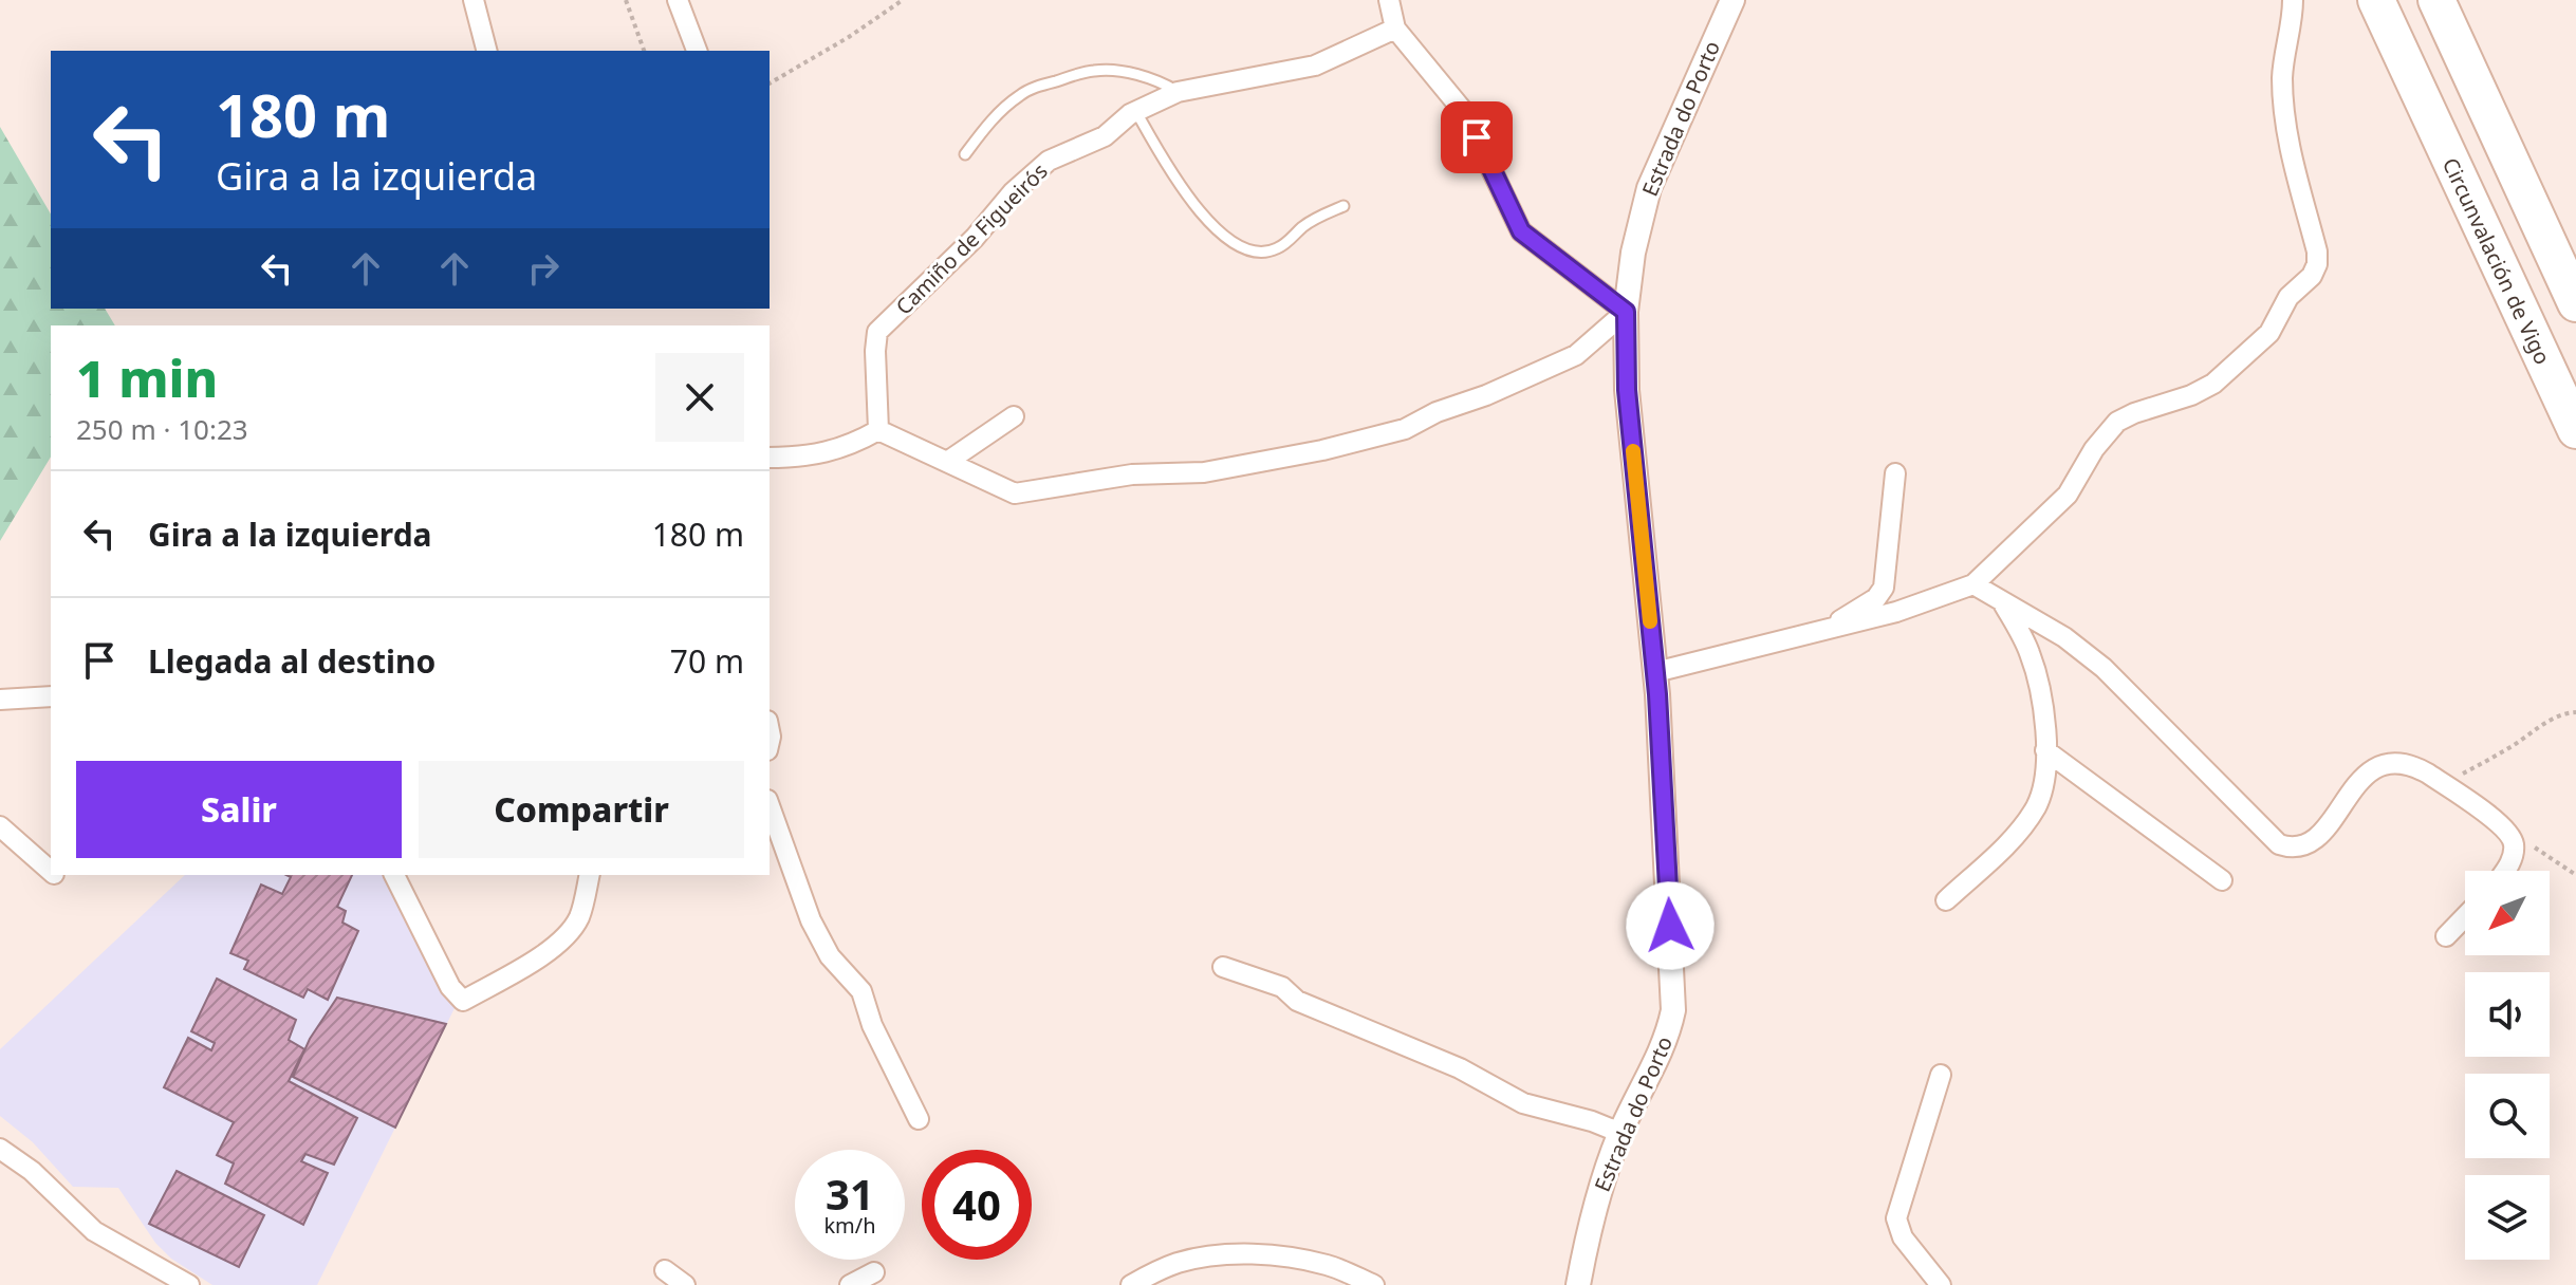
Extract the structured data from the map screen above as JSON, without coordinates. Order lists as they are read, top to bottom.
{
  "streets": {
    "highway": ["Circunvalación de Vigo"],
    "street": ["Estrada do Porto", "Camiño de Figueirós"]
  },
  "north": "bottom left",
  "page": {
    "turn": ["180 m", "Gira a la izquierda"],
    "heading": ["1 min", "250 m · 10:23"],
    "list": [
      {
        "name": "Gira a la izquierda",
        "value": "180 m"
      },
      {
        "name": "Llegada al destino",
        "value": "70 m"
      }
    ],
    "buttons": ["Salir", "Compartir"],
    "speed": "31 km/h",
    "limit": "40"
  }
}
